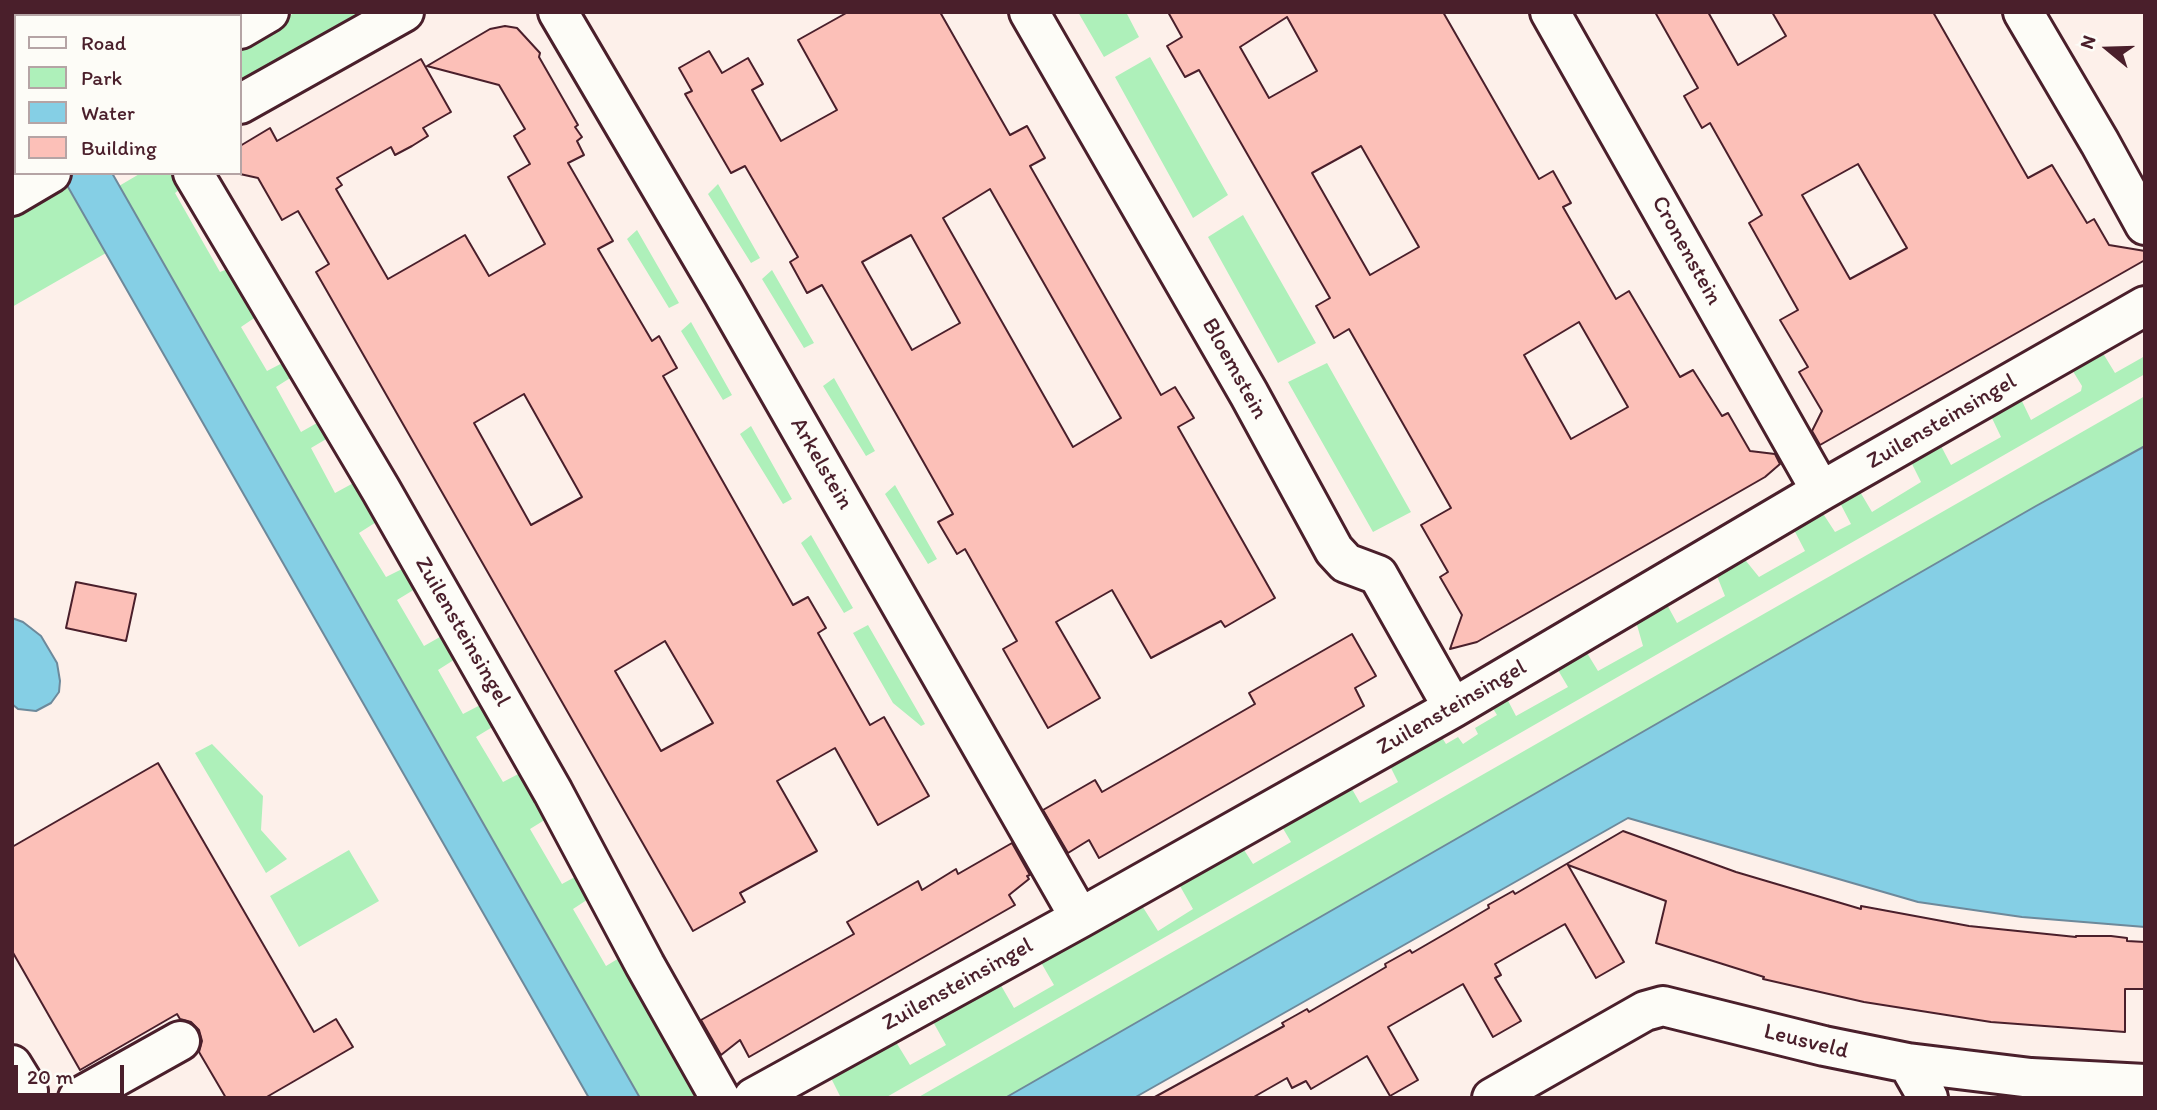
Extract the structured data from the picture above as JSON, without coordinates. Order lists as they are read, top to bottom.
{
  "streets": {
    "street": [
      "Cronenstein",
      "Bloemstein",
      "Zuilensteinsingel",
      "Arkelstein",
      "Leusveld"
    ]
  },
  "crossings": [
    ["Cronenstein", "Zuilensteinsingel"],
    ["Bloemstein", "Zuilensteinsingel"],
    ["Zuilensteinsingel", "Arkelstein"]
  ],
  "legend": [
    "Road",
    "Park",
    "Water",
    "Building"
  ],
  "scale_bar": "20 m",
  "north": "left"
}
